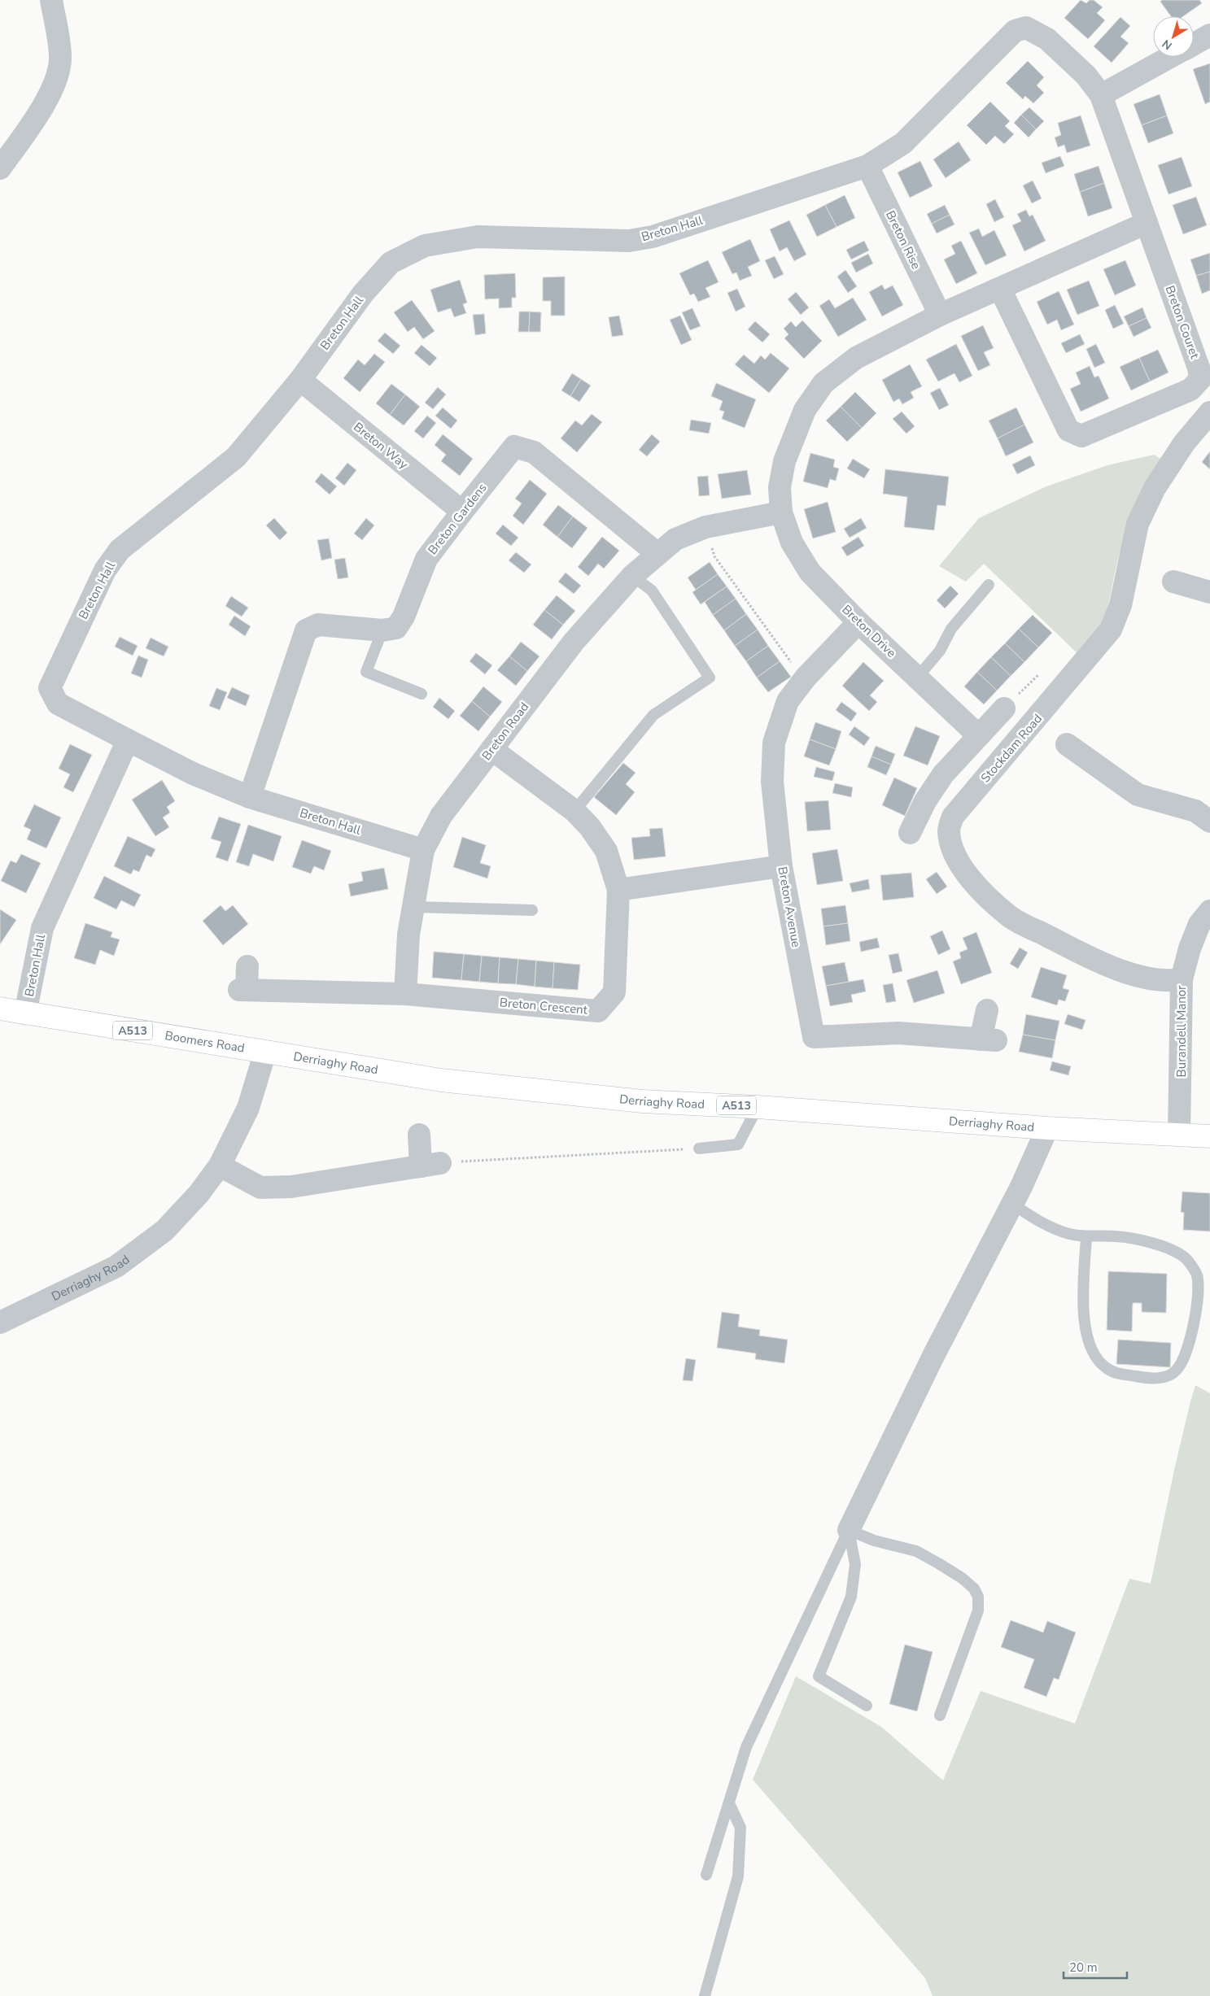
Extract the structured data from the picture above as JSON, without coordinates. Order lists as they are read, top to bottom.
{
  "streets": {
    "main road": ["A513", "Boomers Road", "Derriaghy Road"],
    "street": [
      "Breton Hall",
      "Breton Rise",
      "Breton Couret",
      "Breton Way",
      "Breton Gardens",
      "Breton Drive",
      "Breton Road",
      "Stockdam Road",
      "Breton Avenue",
      "Breton Crescent",
      "Burandell Manor"
    ]
  },
  "crossings": [
    ["Breton Hall", "Breton Rise"],
    ["Breton Hall", "Breton Couret"],
    ["Breton Hall", "Breton Way"],
    ["Breton Hall", "Breton Gardens"],
    ["Breton Hall", "Breton Road"],
    ["Breton Hall", "Boomers Road"],
    ["Breton Rise", "Breton Drive"],
    ["Breton Way", "Breton Gardens"],
    ["Breton Gardens", "Breton Road"],
    ["Breton Drive", "Breton Road"],
    ["Breton Drive", "Breton Avenue"],
    ["Breton Road", "Breton Crescent"],
    ["Stockdam Road", "Burandell Manor"],
    ["Burandell Manor", "Derriaghy Road"],
    ["Boomers Road", "Derriaghy Road"]
  ],
  "scale_bar": "20 m",
  "north": "bottom left"
}
